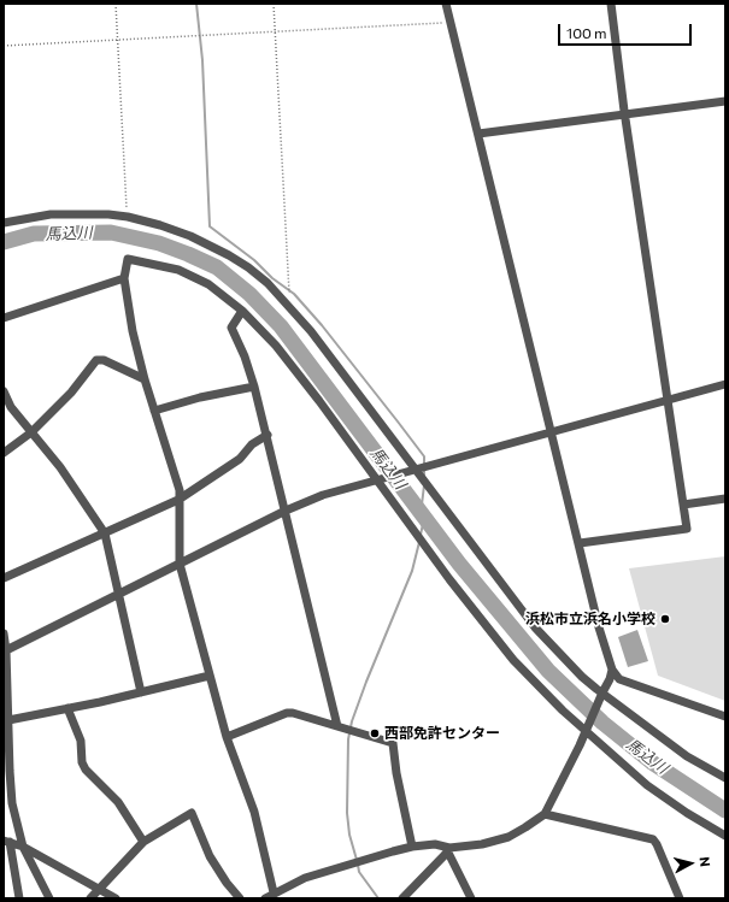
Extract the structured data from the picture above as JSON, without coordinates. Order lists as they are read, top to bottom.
{
  "water": ["馬込川"],
  "places": ["浜松市立浜名小学校", "西部免許センター"],
  "scale_bar": "100 m",
  "north": "right"
}
